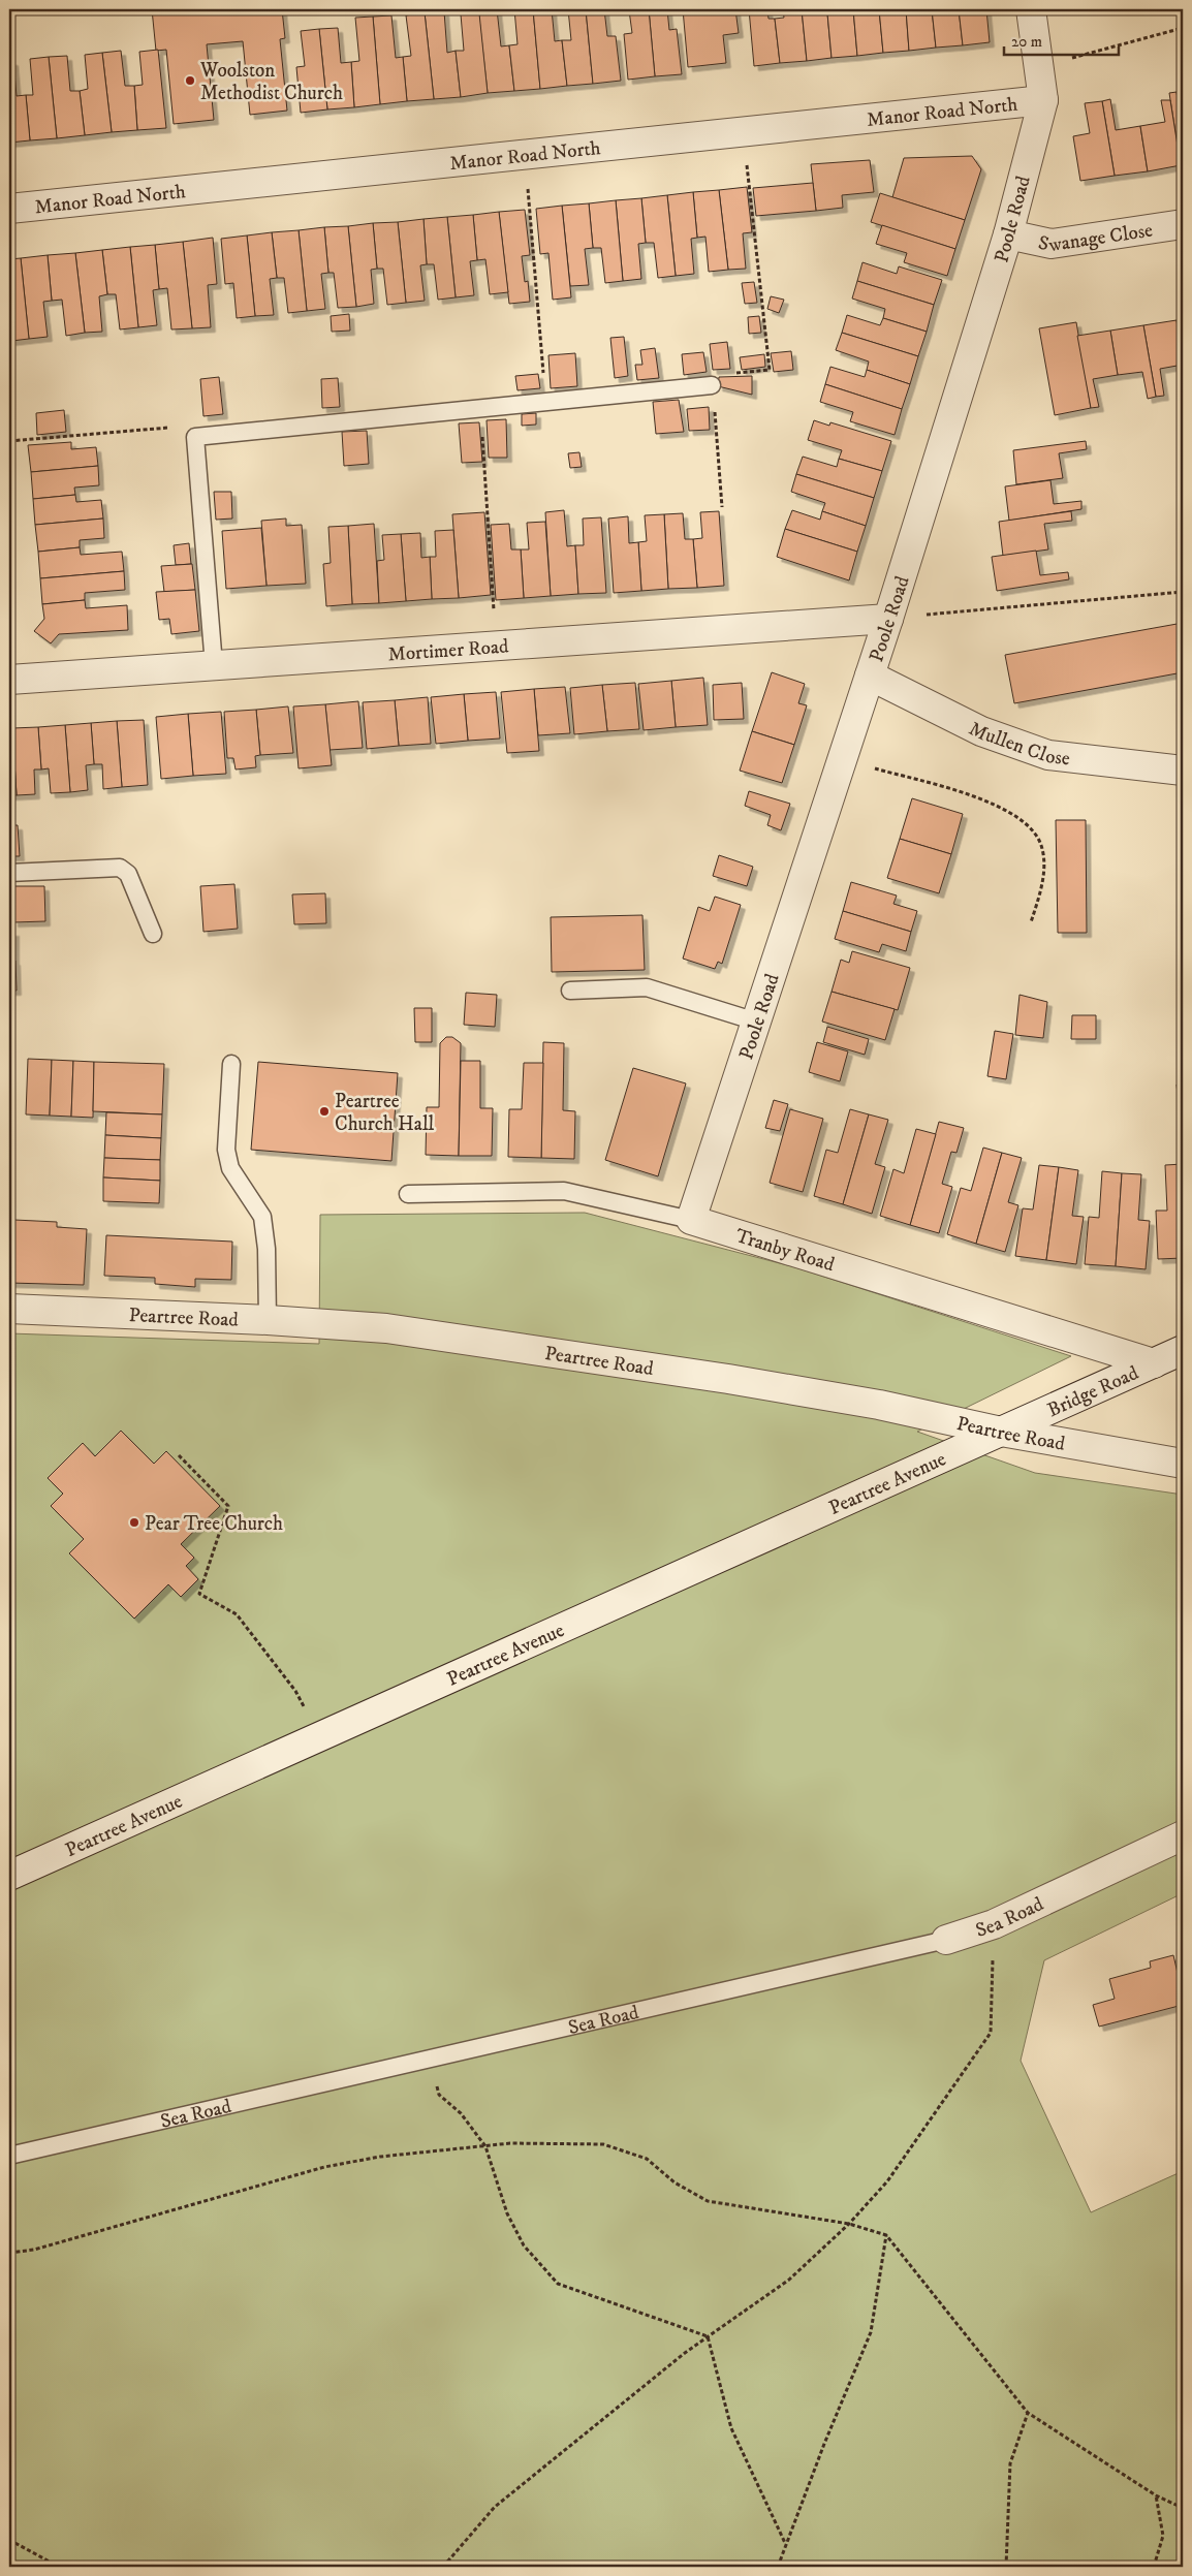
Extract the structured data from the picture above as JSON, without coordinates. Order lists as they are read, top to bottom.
{
  "streets": {
    "street": [
      "Manor Road North",
      "Poole Road",
      "Swanage Close",
      "Mortimer Road",
      "Mullen Close",
      "Tranby Road",
      "Peartree Road",
      "Bridge Road",
      "Peartree Avenue",
      "Sea Road"
    ]
  },
  "crossings": [
    ["Manor Road North", "Poole Road"],
    ["Poole Road", "Swanage Close"],
    ["Poole Road", "Mortimer Road"],
    ["Poole Road", "Mullen Close"],
    ["Poole Road", "Tranby Road"],
    ["Tranby Road", "Bridge Road"],
    ["Peartree Road", "Bridge Road"],
    ["Peartree Road", "Peartree Avenue"],
    ["Bridge Road", "Peartree Avenue"]
  ],
  "places": ["Woolston Methodist Church", "Peartree Church Hall", "Pear Tree Church"],
  "scale_bar": "20 m"
}
